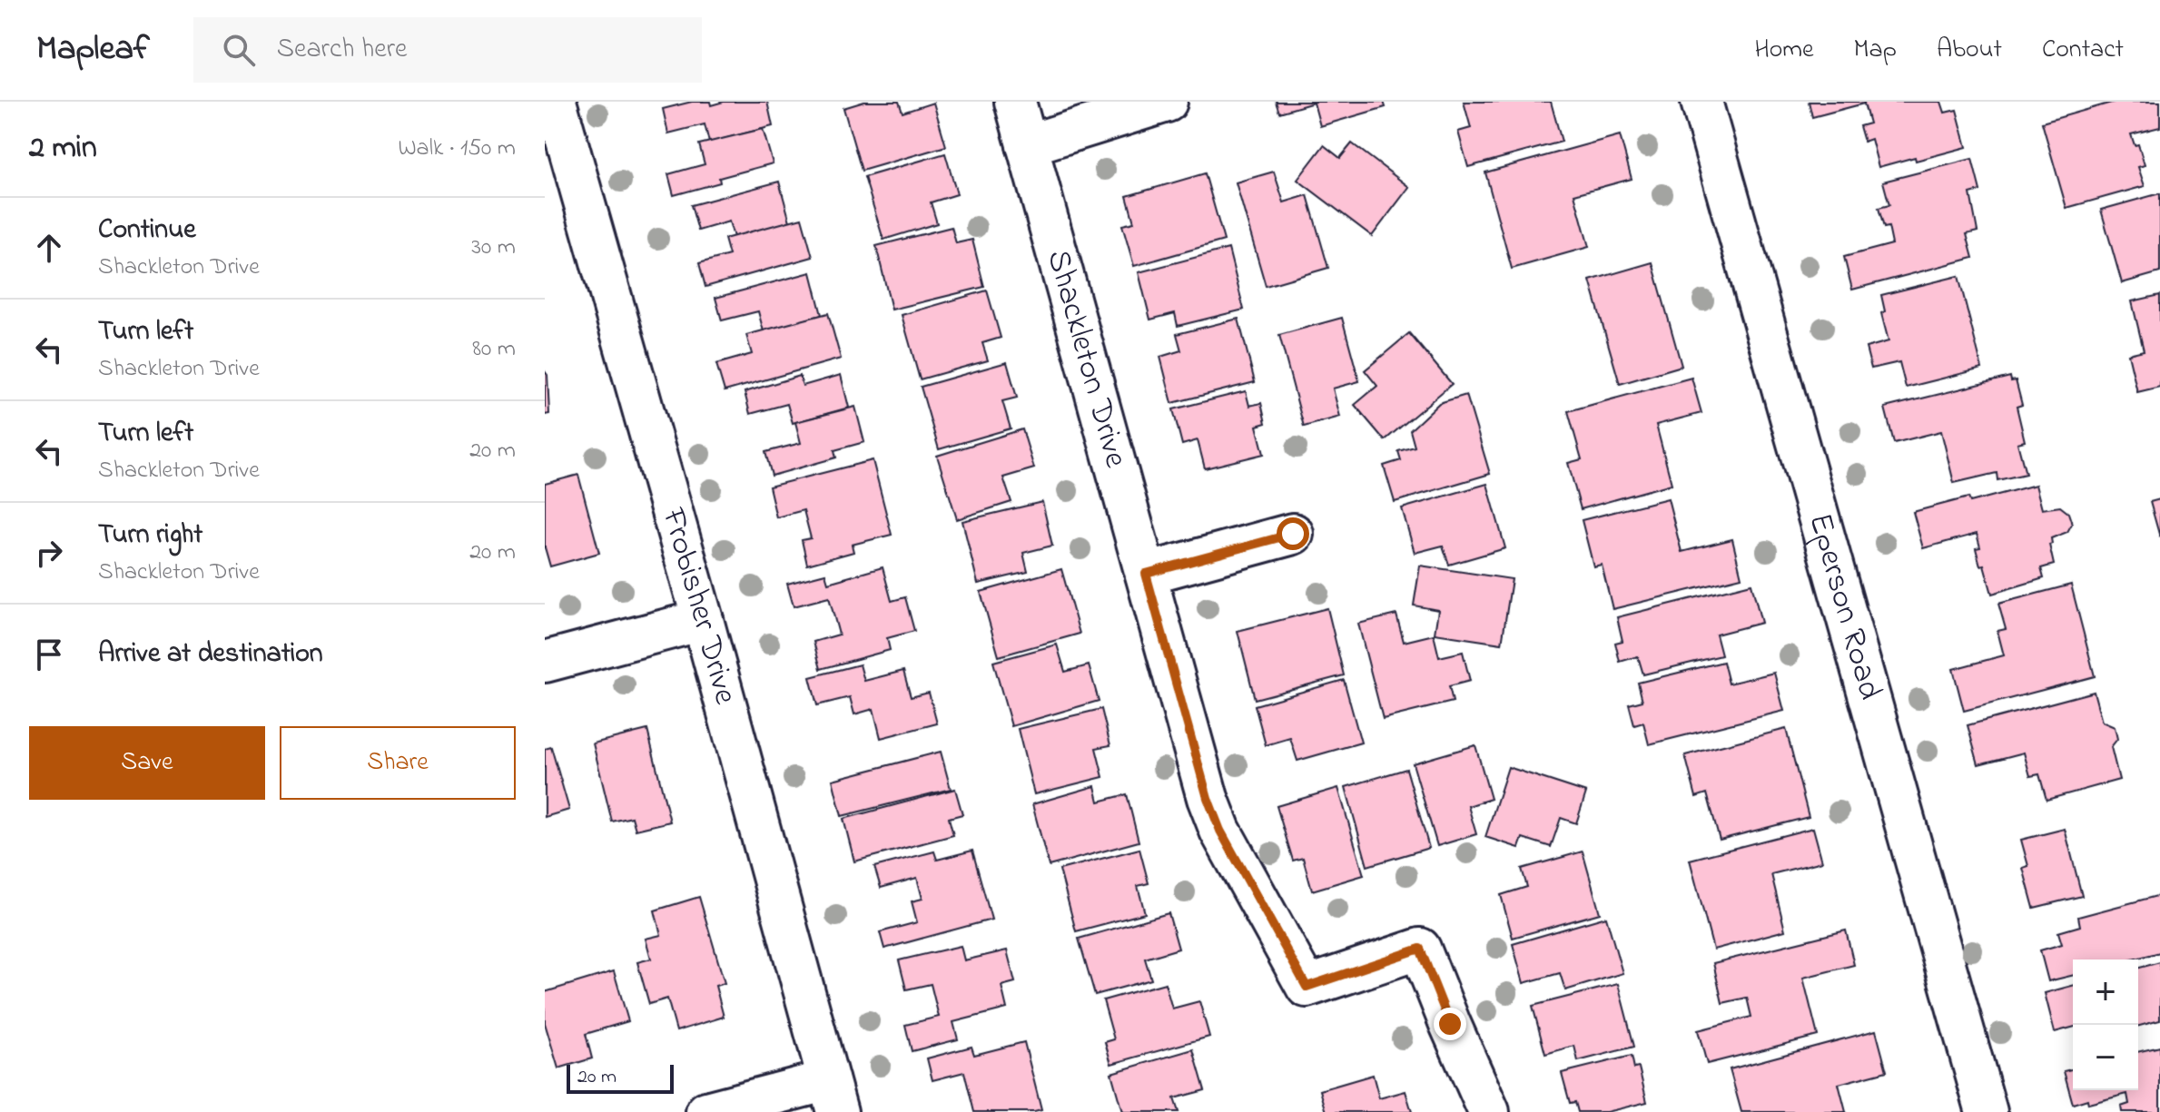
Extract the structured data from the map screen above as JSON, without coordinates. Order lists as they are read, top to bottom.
{
  "streets": {
    "street": ["Shackleton Drive", "Frobisher Drive", "Eperson Road"]
  },
  "scale_bar": "20 m",
  "page": {
    "header": "Mapleaf",
    "search": "Search here",
    "nav": [
      "Home",
      "Map",
      "About",
      "Contact"
    ],
    "heading": ["2 min", "Walk · 150 m"],
    "list": [
      ["Continue", "Shackleton Drive", "30 m"],
      ["Turn left", "Shackleton Drive", "80 m"],
      ["Turn left", "Shackleton Drive", "20 m"],
      ["Turn right", "Shackleton Drive", "20 m"],
      "Arrive at destination"
    ],
    "buttons": ["Save", "Share"],
    "map_buttons": ["+", "−"],
    "scale": "20 m"
  }
}
